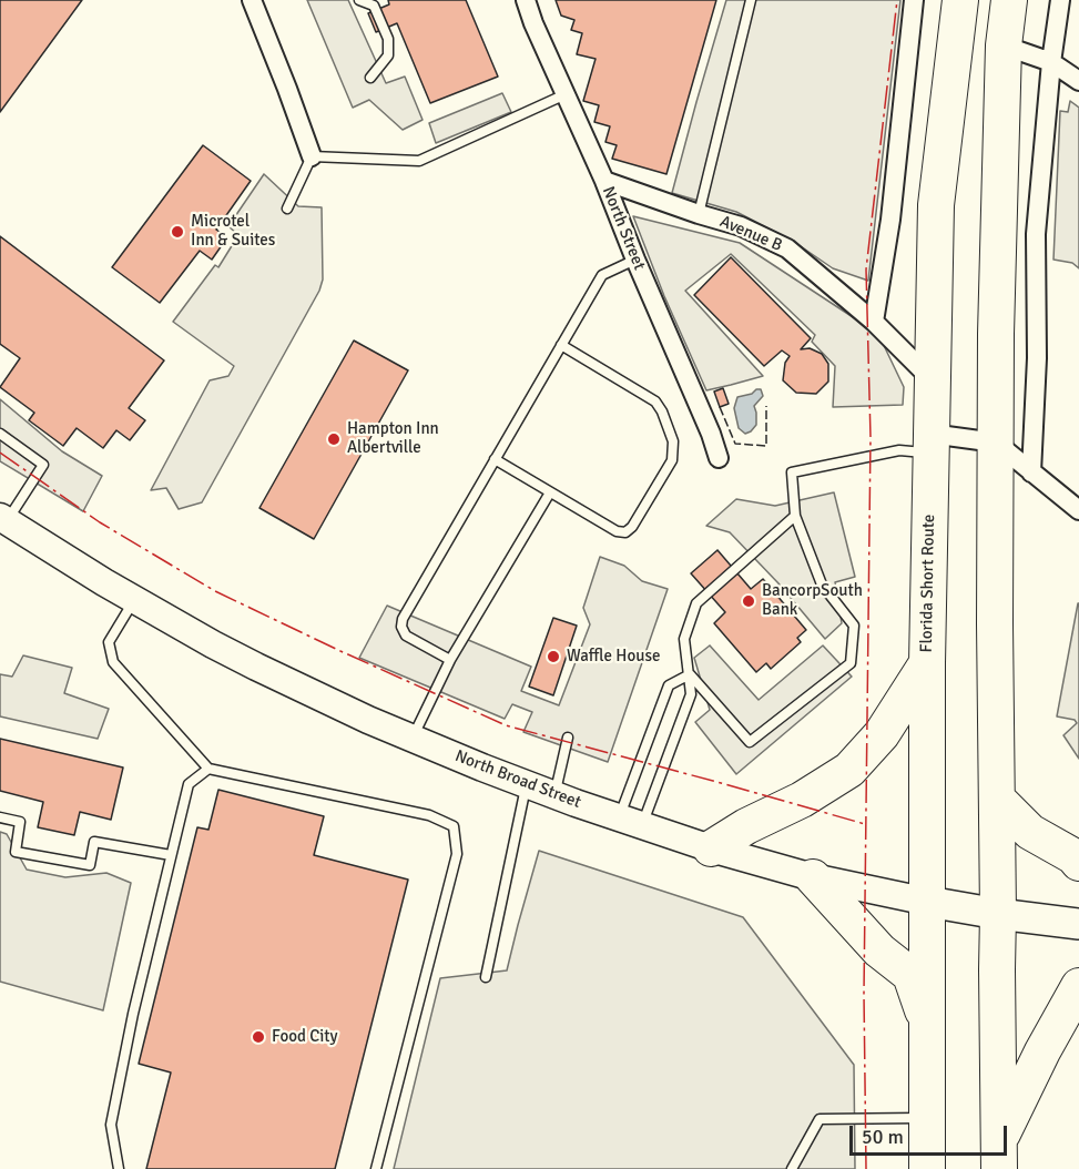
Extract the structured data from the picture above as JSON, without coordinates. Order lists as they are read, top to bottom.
{
  "streets": {
    "highway": ["Florida Short Route"],
    "main road": ["North Broad Street"],
    "street": ["North Street", "Avenue B"]
  },
  "crossings": [
    ["North Street", "Avenue B"],
    ["Avenue B", "Florida Short Route"],
    ["Florida Short Route", "North Broad Street"]
  ],
  "places": [
    "Microtel Inn & Suites",
    "Hampton Inn Albertville",
    "BancorpSouth Bank",
    "Waffle House",
    "Food City"
  ],
  "scale_bar": "50 m"
}
